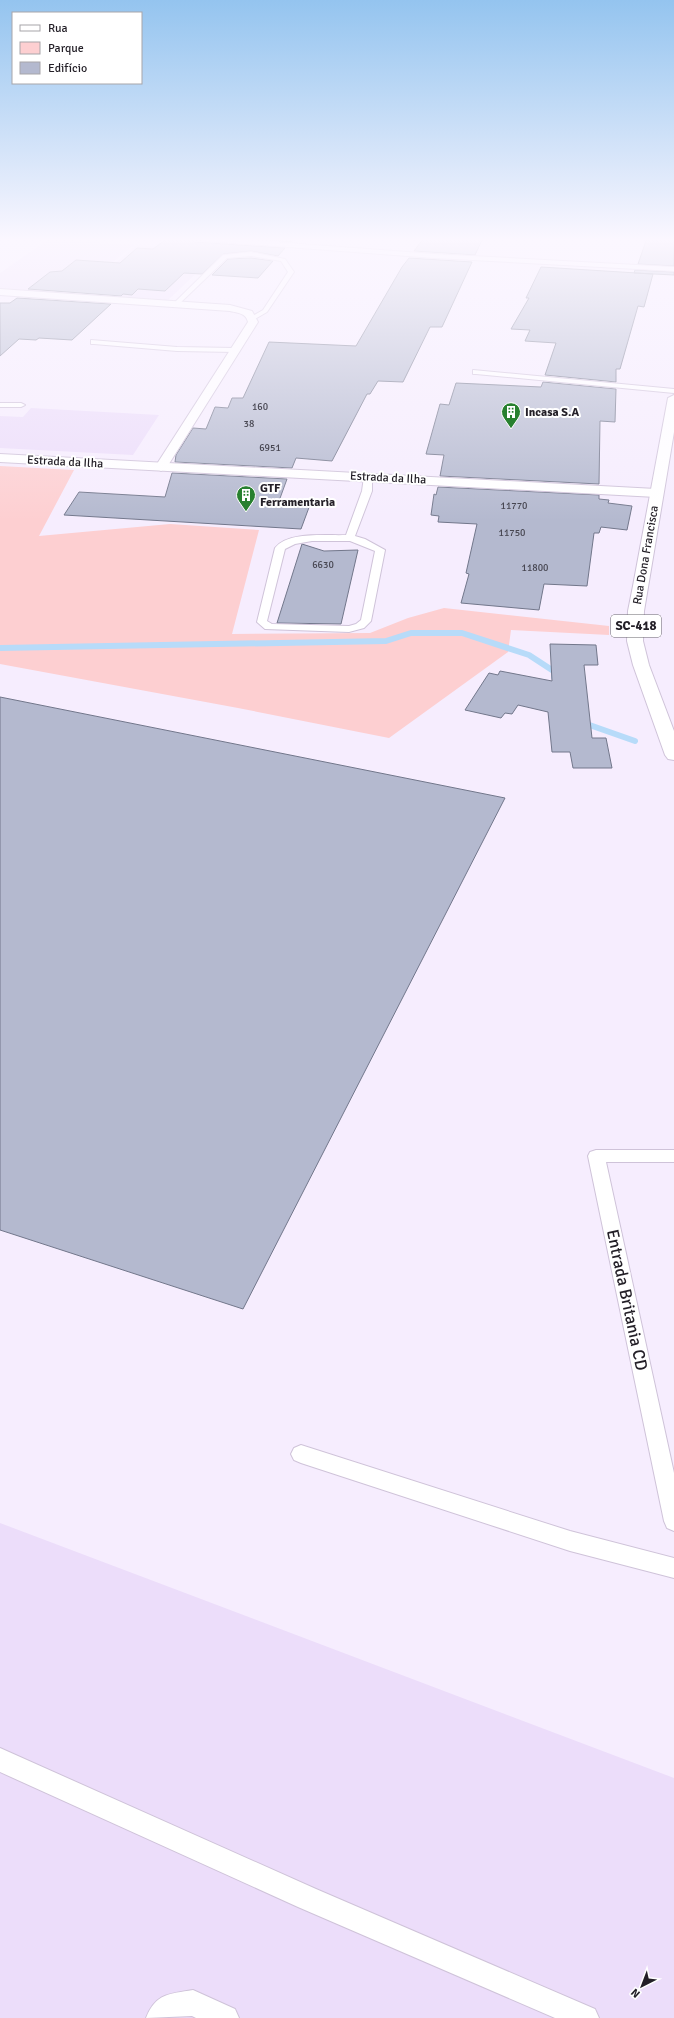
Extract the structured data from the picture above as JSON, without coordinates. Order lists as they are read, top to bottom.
{
  "streets": {
    "street": ["Estrada da Ilha", "Rua Dona Francisca", "SC-418"],
    "lane": ["Entrada Britania CD"]
  },
  "crossings": [
    ["Estrada da Ilha", "Rua Dona Francisca"]
  ],
  "places": {
    "building": ["Incasa S.A", "GTF Ferramentaria"]
  },
  "house_numbers": [
    "160",
    "38",
    "6951",
    "11770",
    "11750",
    "6630",
    "11800"
  ],
  "legend": ["Rua", "Parque", "Edifício"],
  "north": "bottom left"
}
